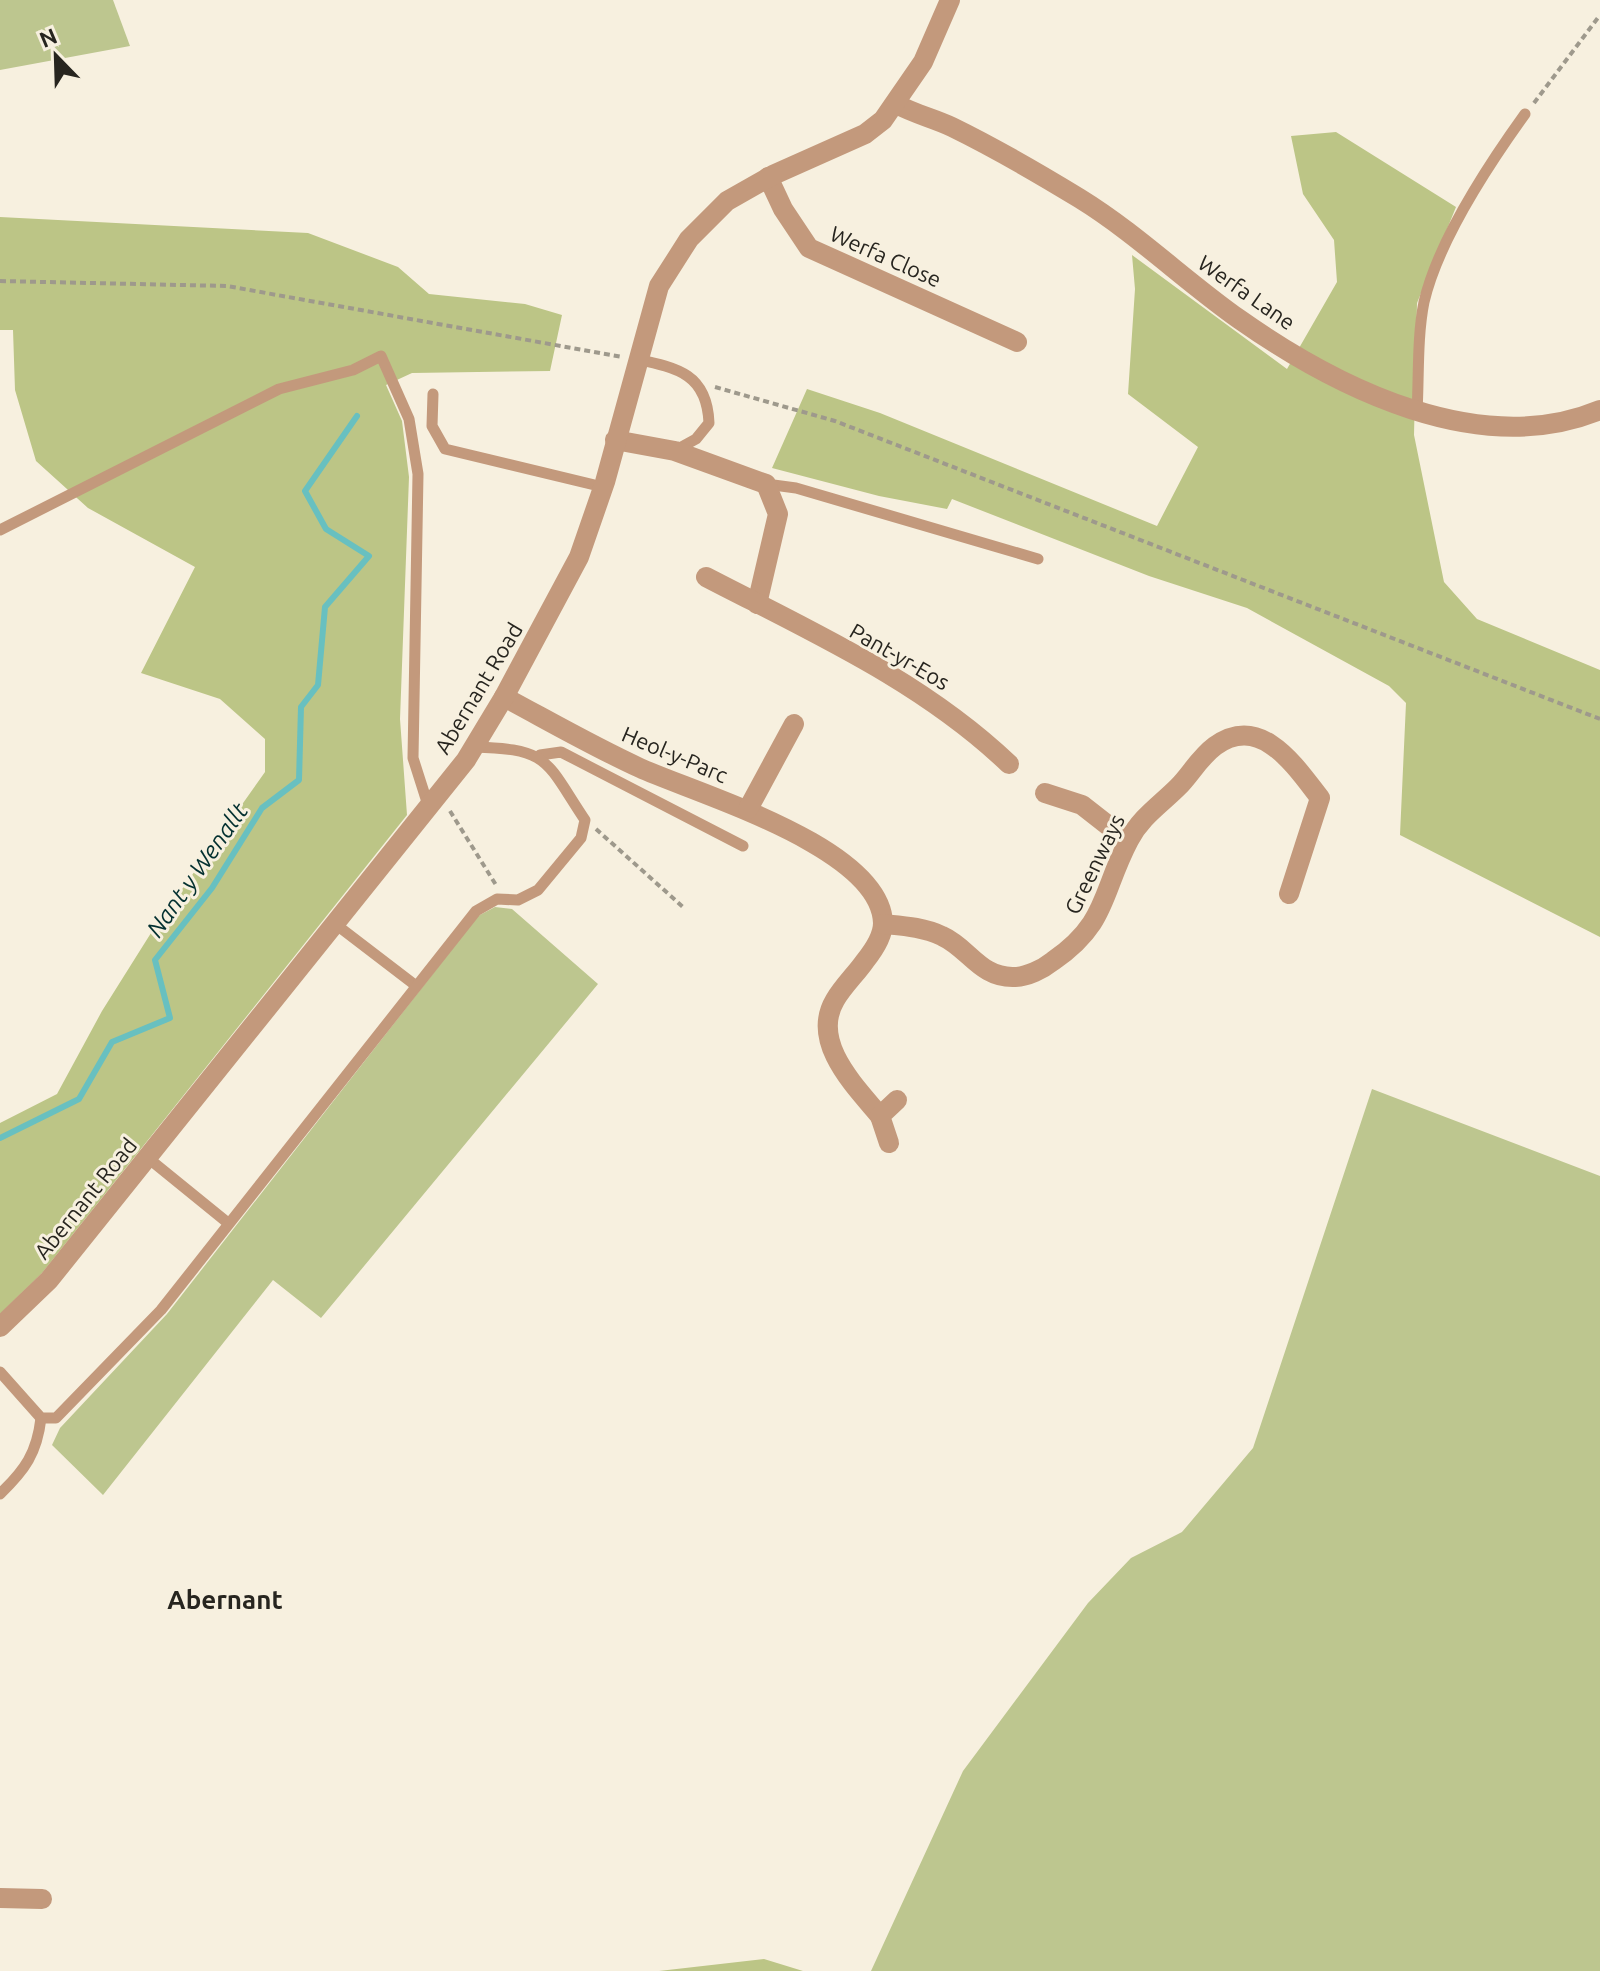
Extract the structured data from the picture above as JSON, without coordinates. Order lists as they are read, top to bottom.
{
  "streets": {
    "street": [
      "Werfa Close",
      "Werfa Lane",
      "Pant-yr-Eos",
      "Abernant Road",
      "Heol-y-Parc",
      "Greenways"
    ]
  },
  "crossings": [
    ["Werfa Close", "Abernant Road"],
    ["Werfa Lane", "Abernant Road"],
    ["Abernant Road", "Heol-y-Parc"],
    ["Heol-y-Parc", "Greenways"]
  ],
  "districts": ["Abernant"],
  "water": ["Nant y Wenallt"],
  "north": "top left"
}
